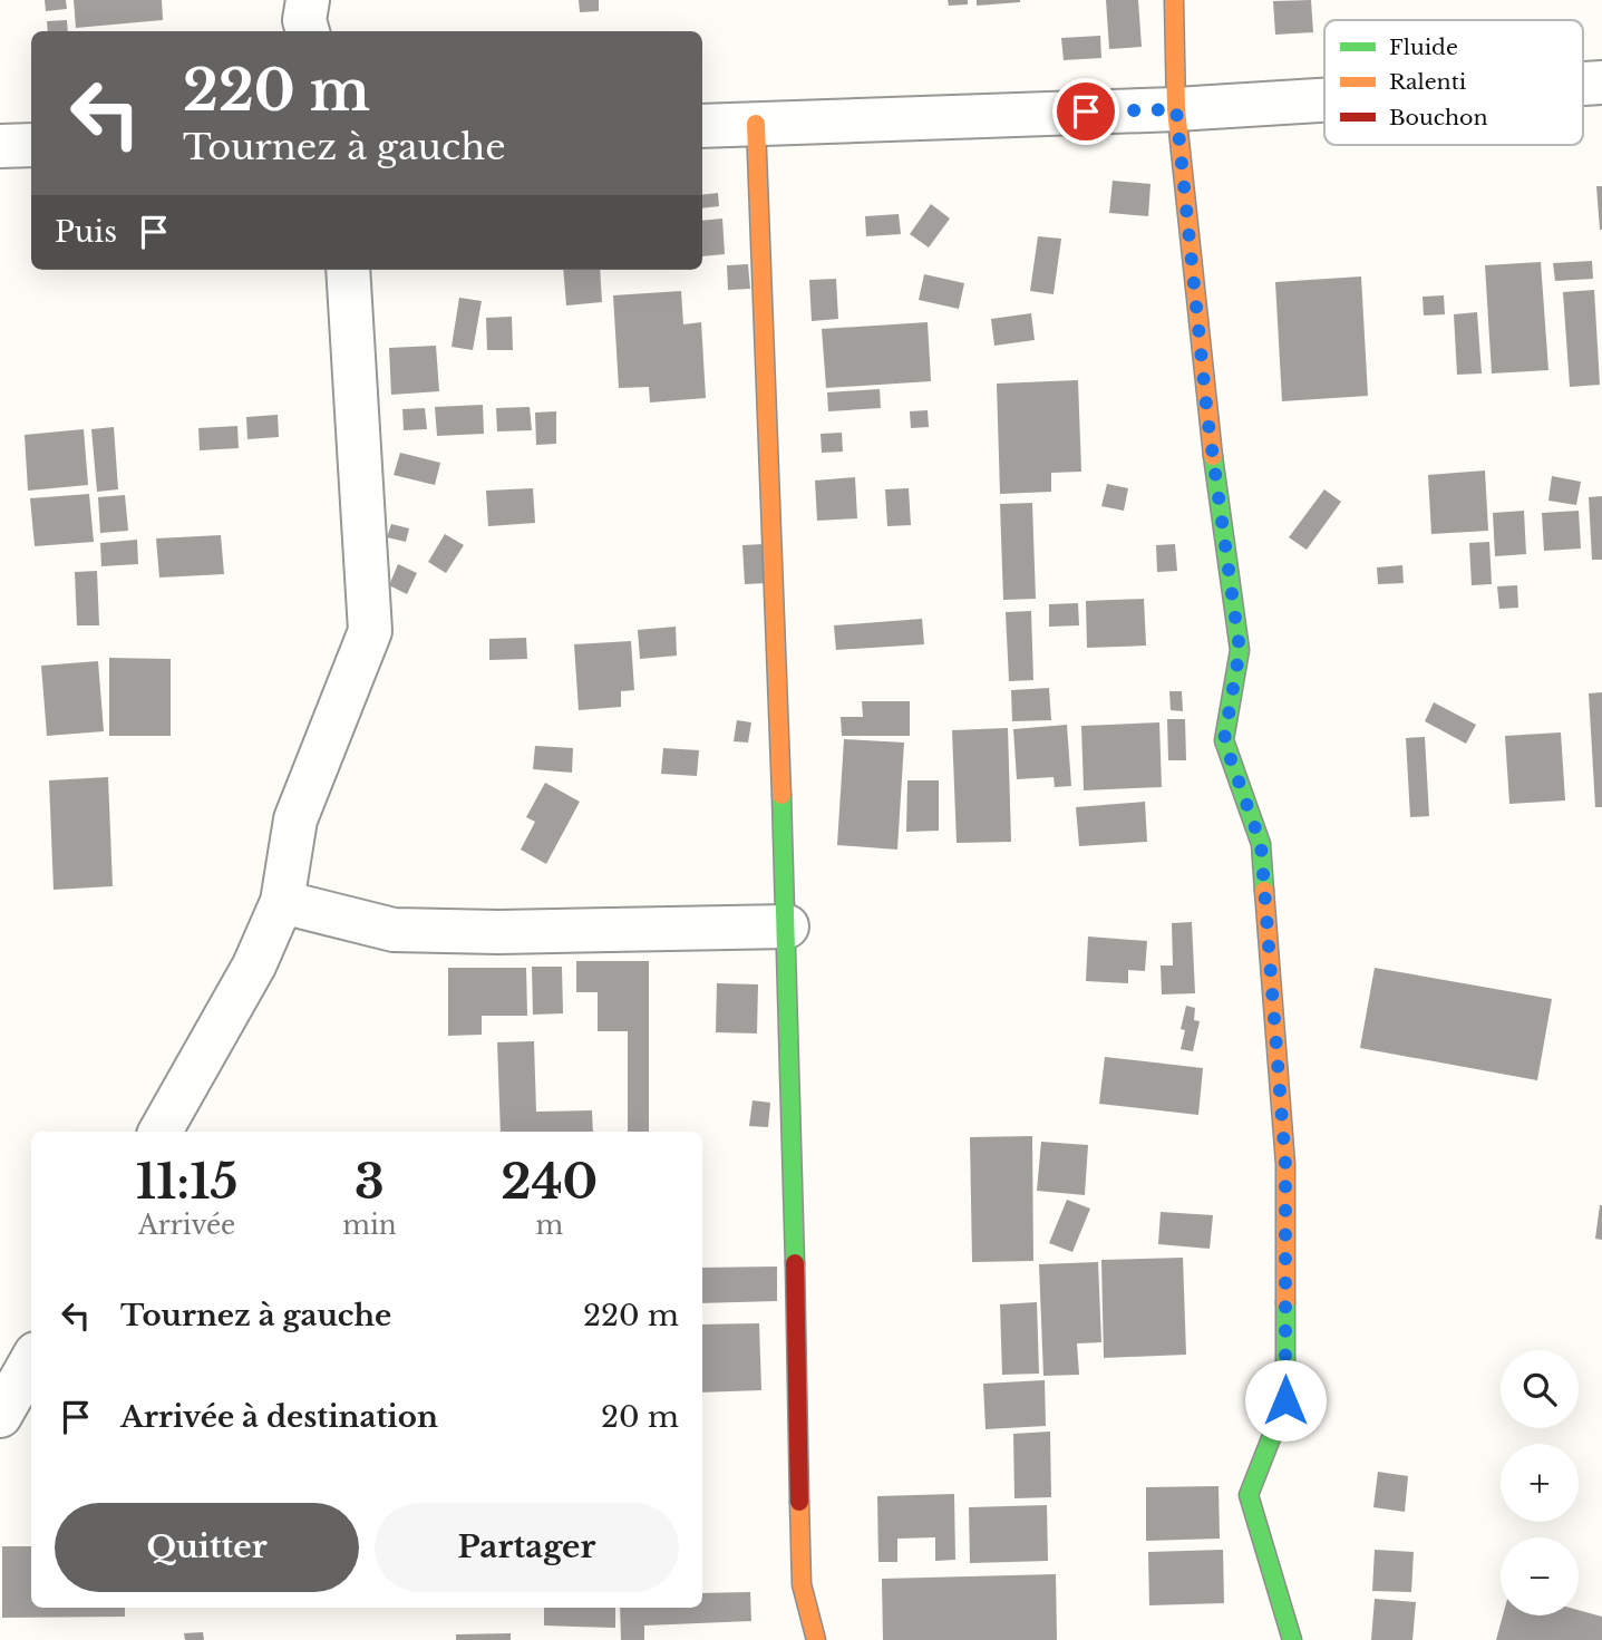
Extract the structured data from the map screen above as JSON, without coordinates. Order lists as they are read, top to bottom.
{
  "legend": ["Fluide", "Ralenti", "Bouchon"],
  "page": {
    "turn": ["220 m", "Tournez à gauche"],
    "then": "Puis",
    "eta": [
      "11:15",
      "Arrivée",
      "3",
      "min",
      "240",
      "m"
    ],
    "list": [
      {
        "name": "Tournez à gauche",
        "value": "220 m"
      },
      {
        "name": "Arrivée à destination",
        "value": "20 m"
      }
    ],
    "map_buttons": ["+", "−"],
    "buttons": ["Quitter", "Partager"]
  }
}
